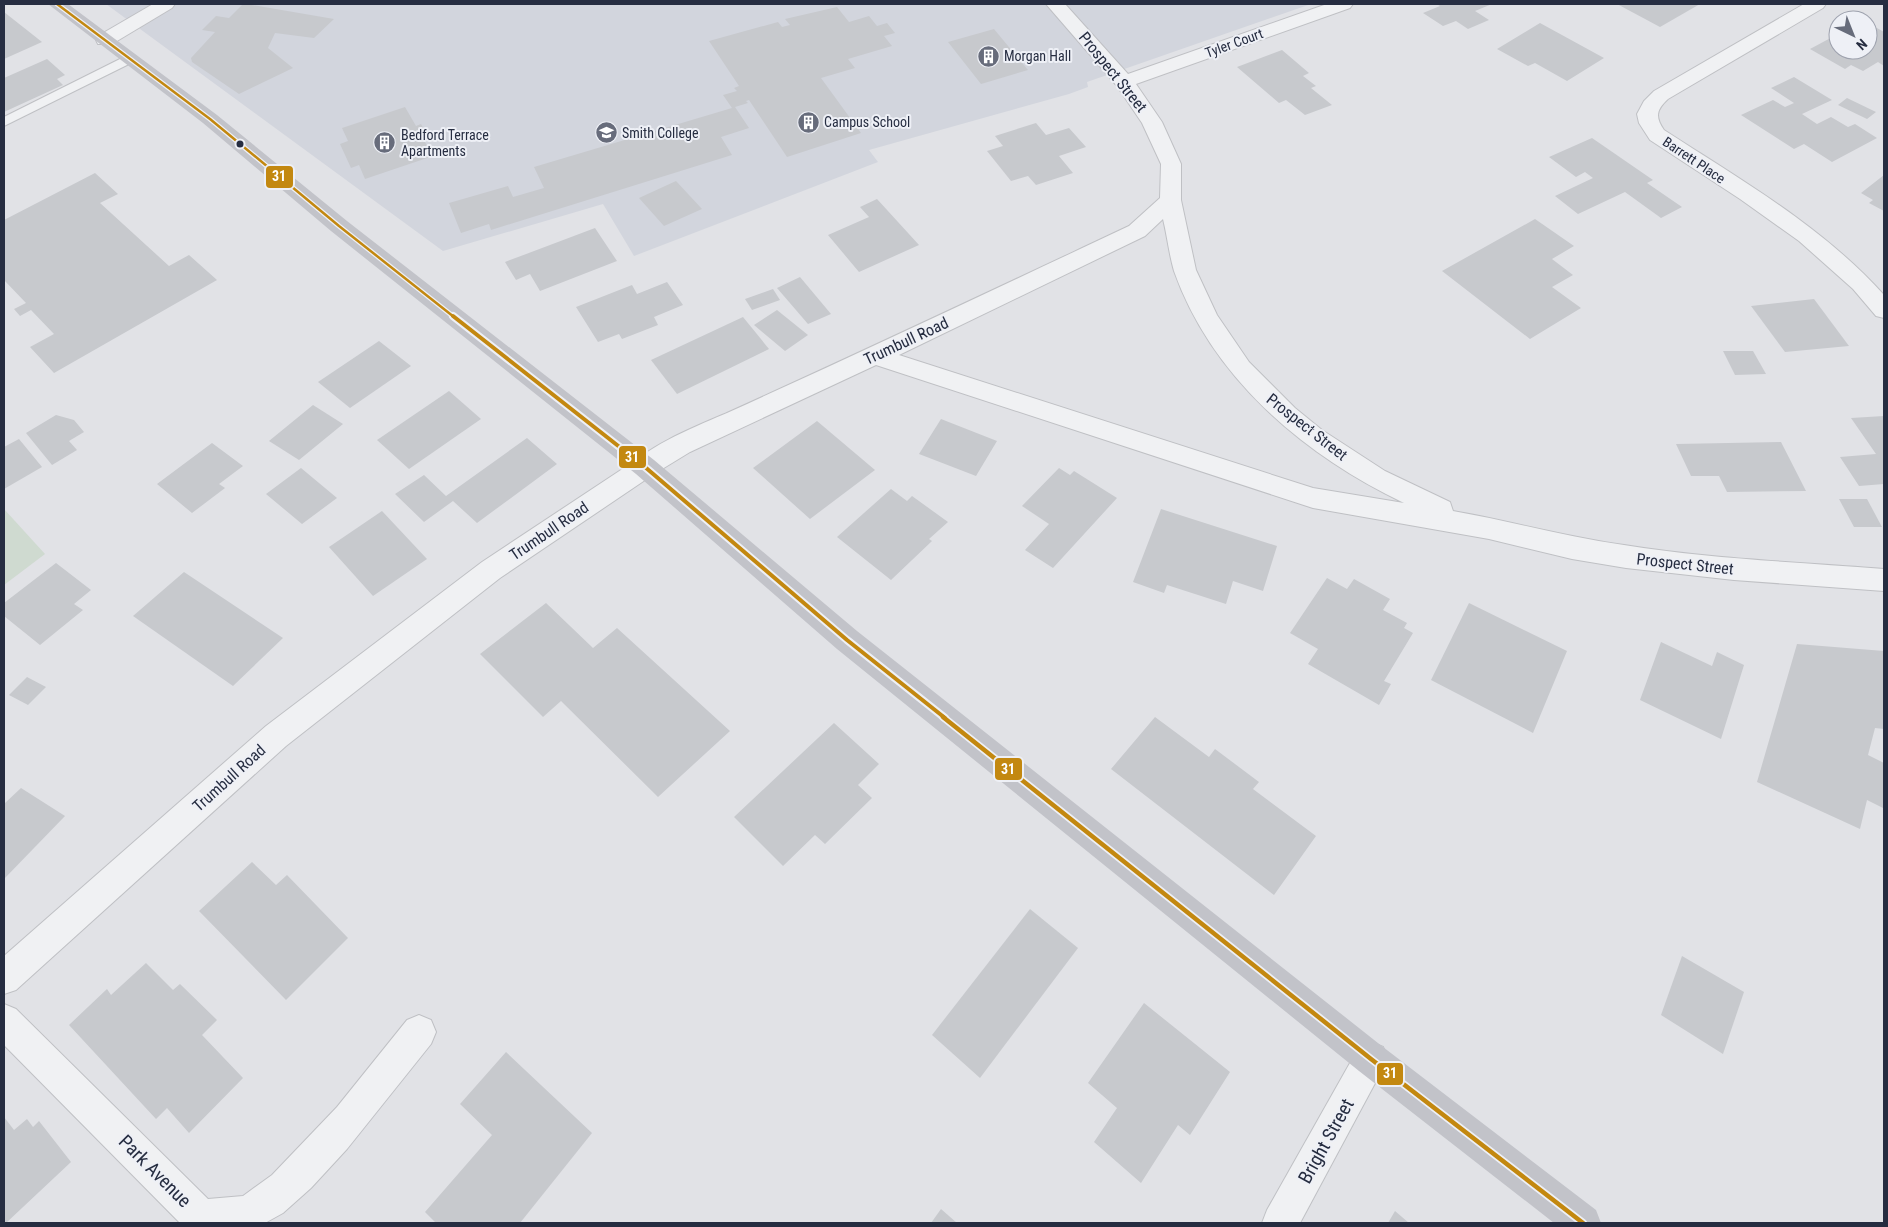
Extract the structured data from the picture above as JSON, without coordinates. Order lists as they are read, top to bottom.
{
  "streets": {
    "street": [
      "Tyler Court",
      "Prospect Street",
      "Barrett Place",
      "Trumbull Road",
      "Bright Street",
      "Park Avenue"
    ]
  },
  "crossings": [
    ["Tyler Court", "Prospect Street"],
    ["Prospect Street", "Trumbull Road"]
  ],
  "places": {
    "building": ["Morgan Hall", "Campus School", "Bedford Terrace Apartments"],
    "school or university": ["Smith College"]
  },
  "lines": ["transit line 31"],
  "north": "bottom right"
}
